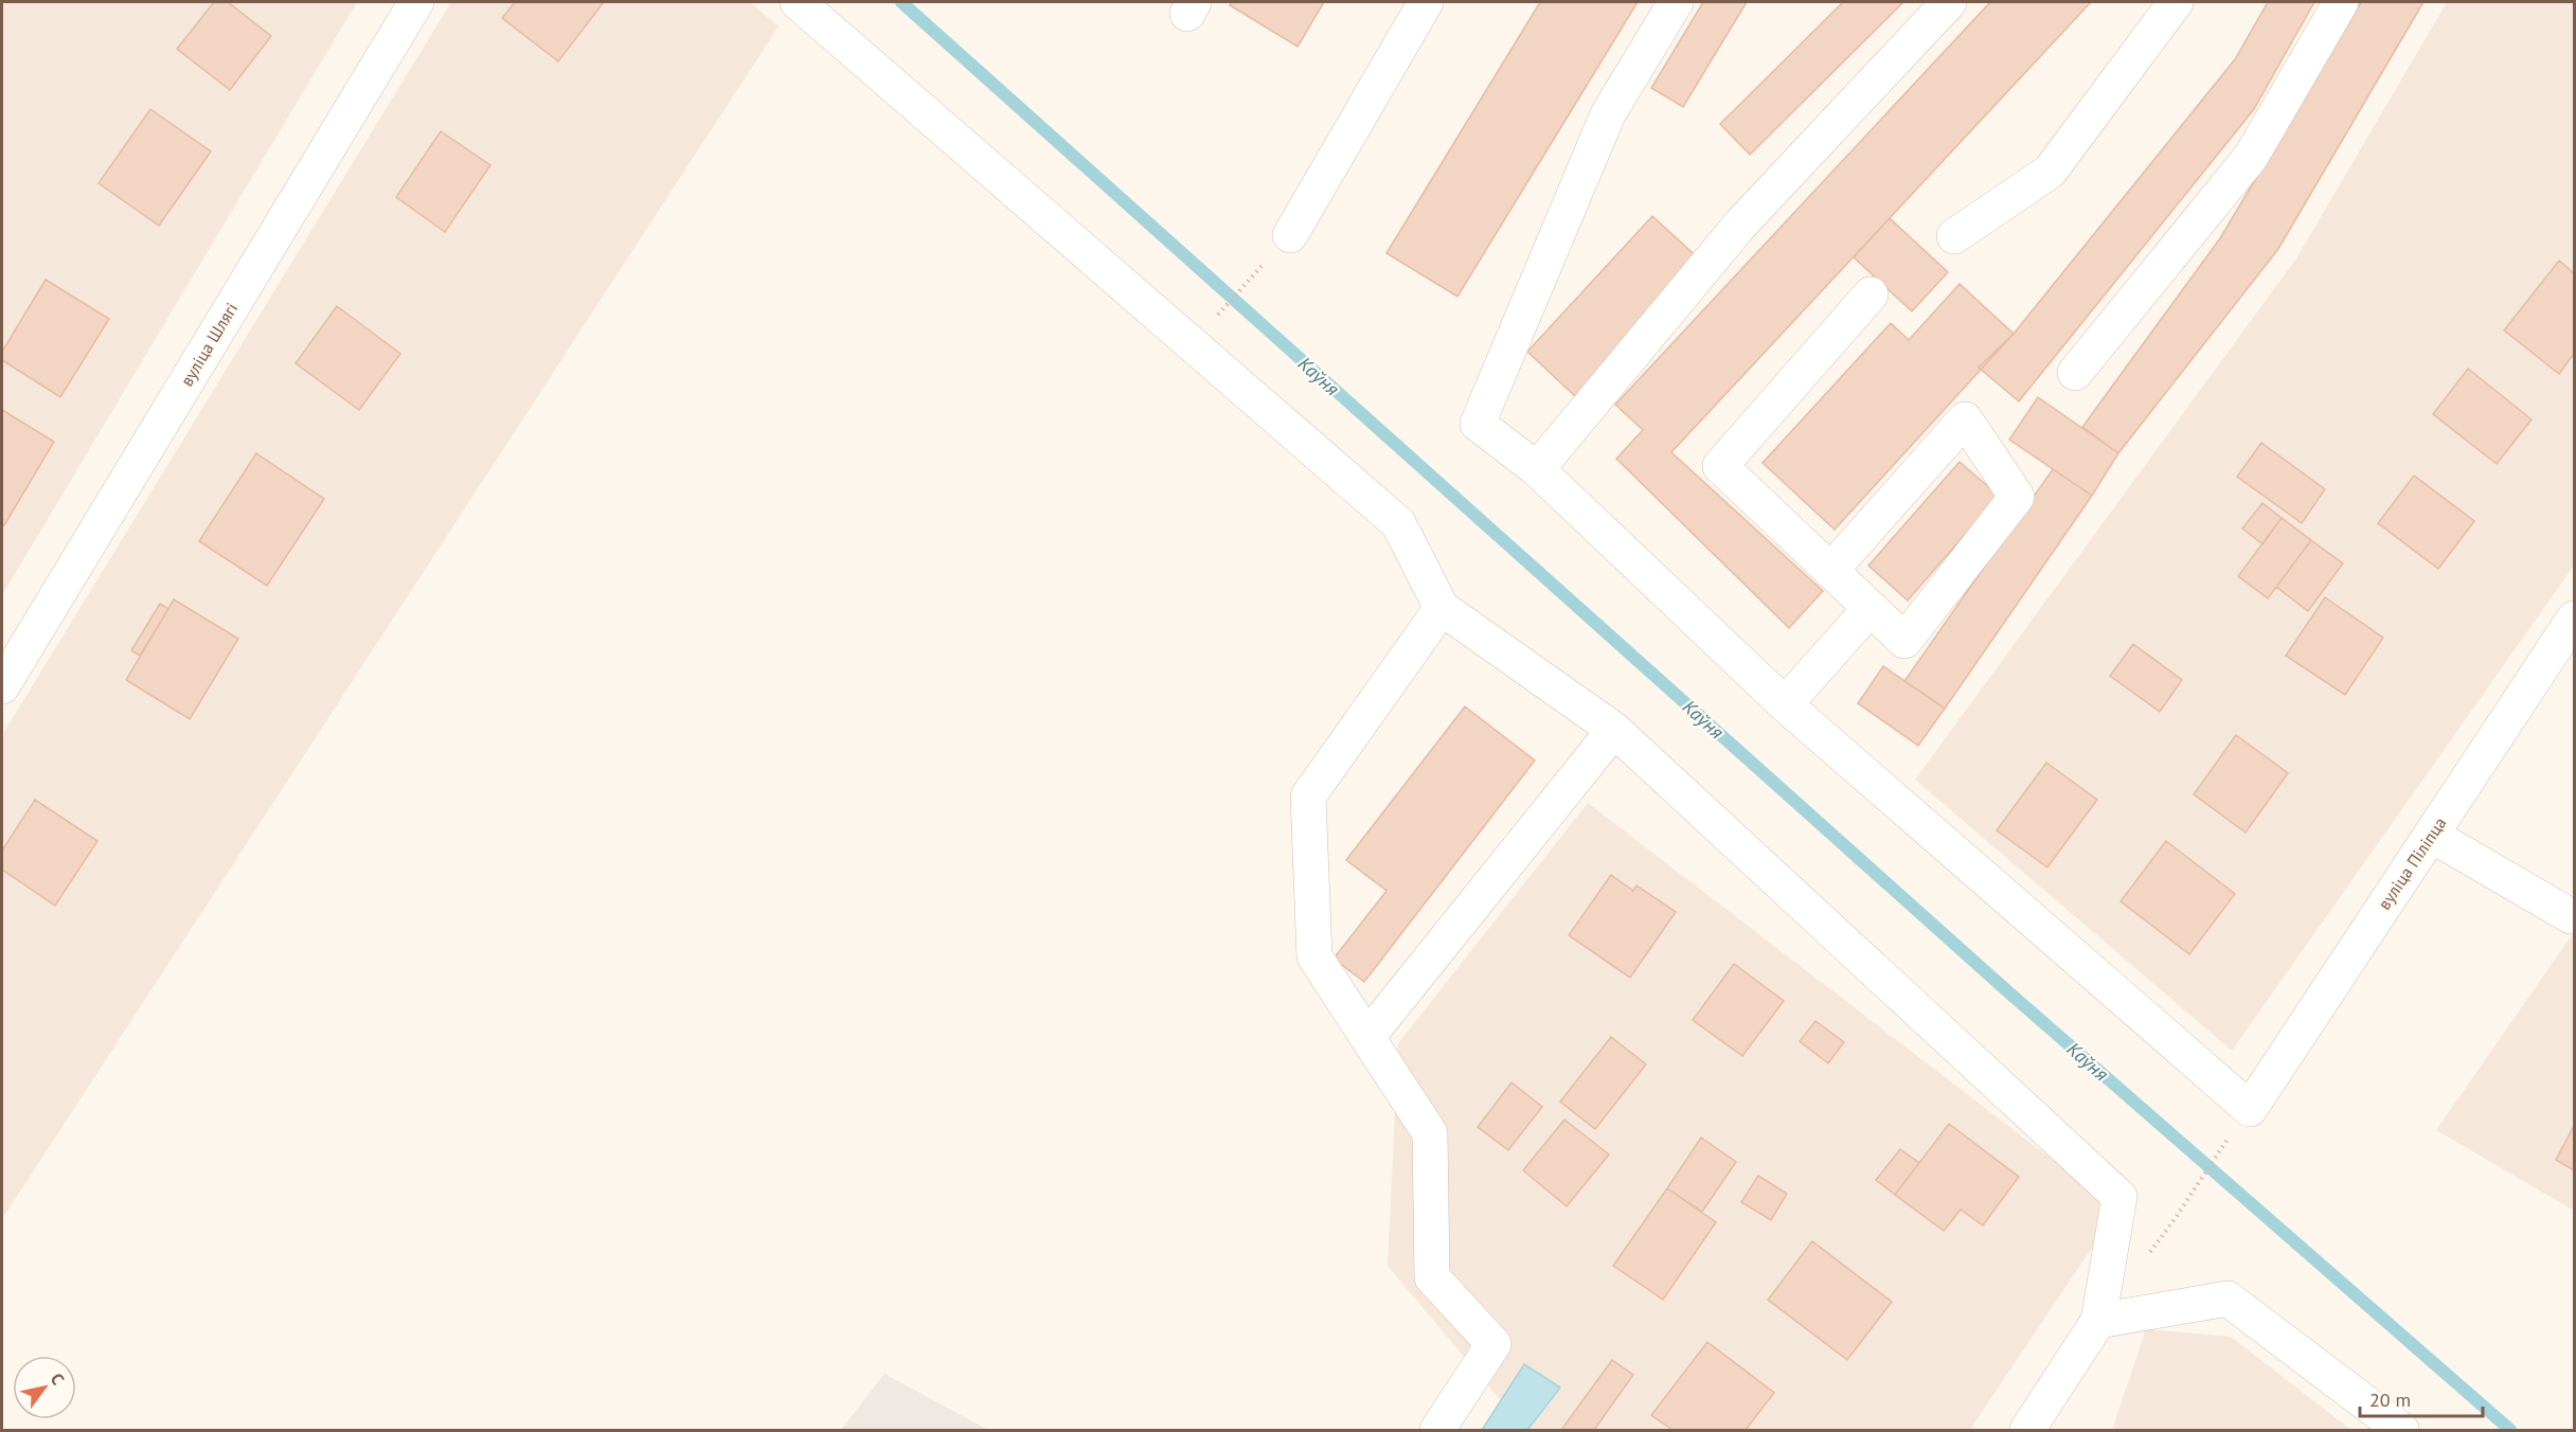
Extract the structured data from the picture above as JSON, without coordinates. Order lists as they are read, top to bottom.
{
  "streets": {
    "street": ["вуліца Шлягі", "вуліца Піліпца"]
  },
  "water": ["Каўня"],
  "scale_bar": "20 m",
  "north": "top right"
}
